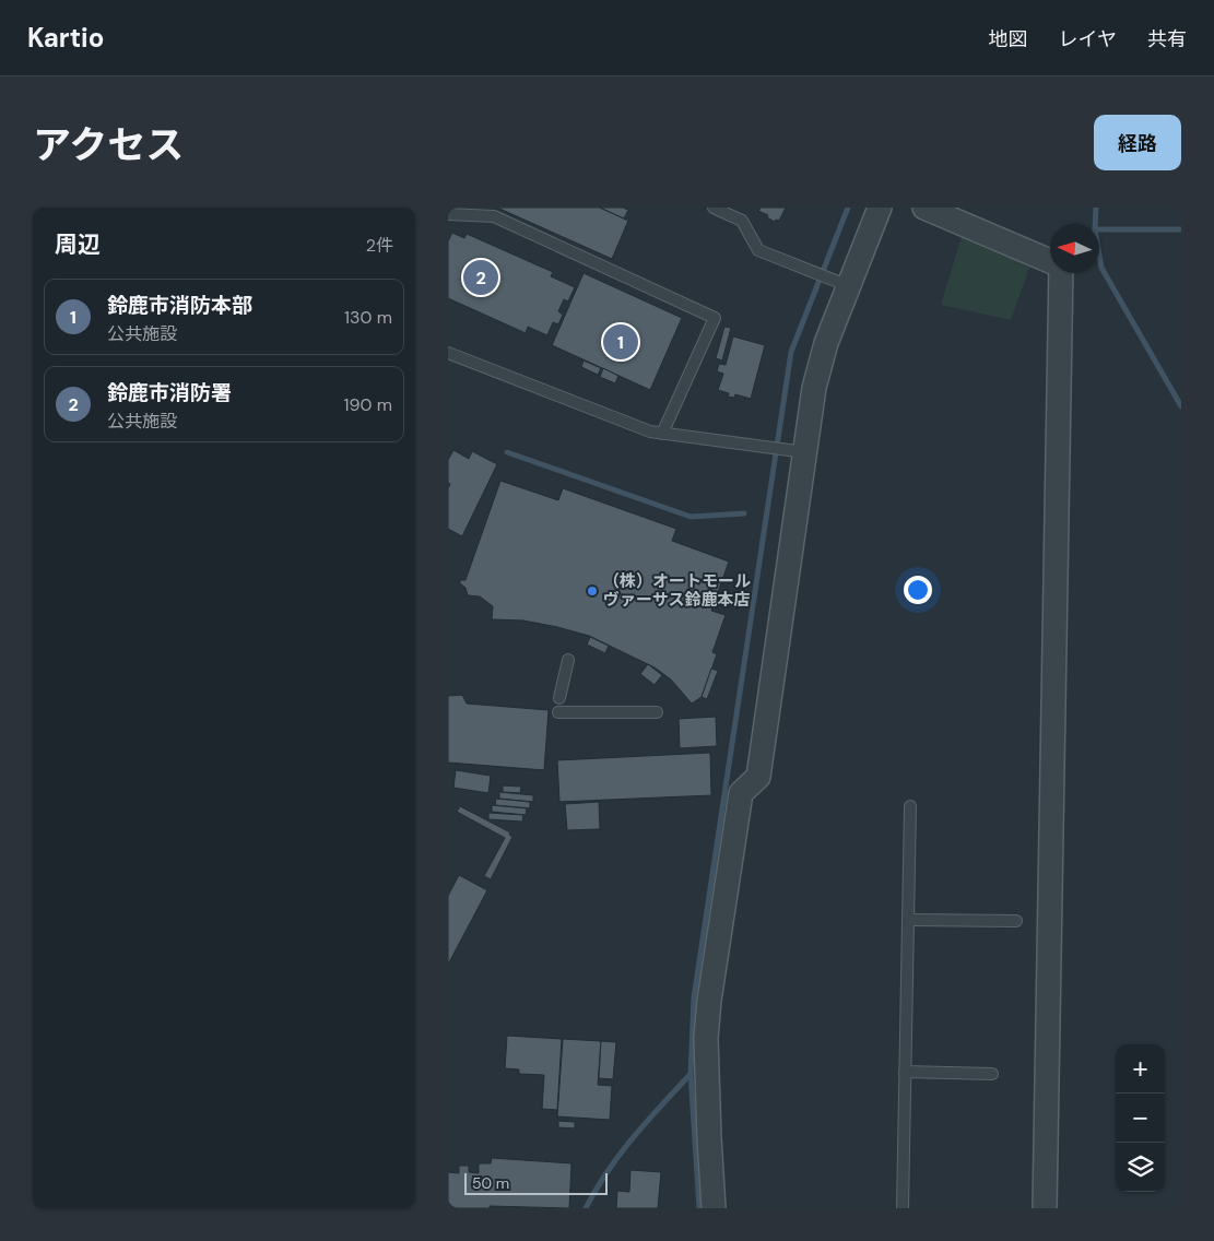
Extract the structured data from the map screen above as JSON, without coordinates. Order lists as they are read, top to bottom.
{
  "places": ["（株）オートモール ヴァーサス鈴鹿本店"],
  "scale_bar": "50 m",
  "north": "left",
  "page": {
    "header": "Kartio",
    "nav": ["地図", "レイヤ", "共有"],
    "title": "アクセス",
    "buttons": "経路",
    "heading": ["周辺", "2件"],
    "pins": ["2", "1"],
    "list": [
      {
        "mark": "1",
        "name": "鈴鹿市消防本部",
        "note": "公共施設",
        "value": "130 m"
      },
      {
        "mark": "2",
        "name": "鈴鹿市消防署",
        "note": "公共施設",
        "value": "190 m"
      }
    ],
    "map_buttons": ["+", "−"],
    "scale": "50 m"
  }
}
